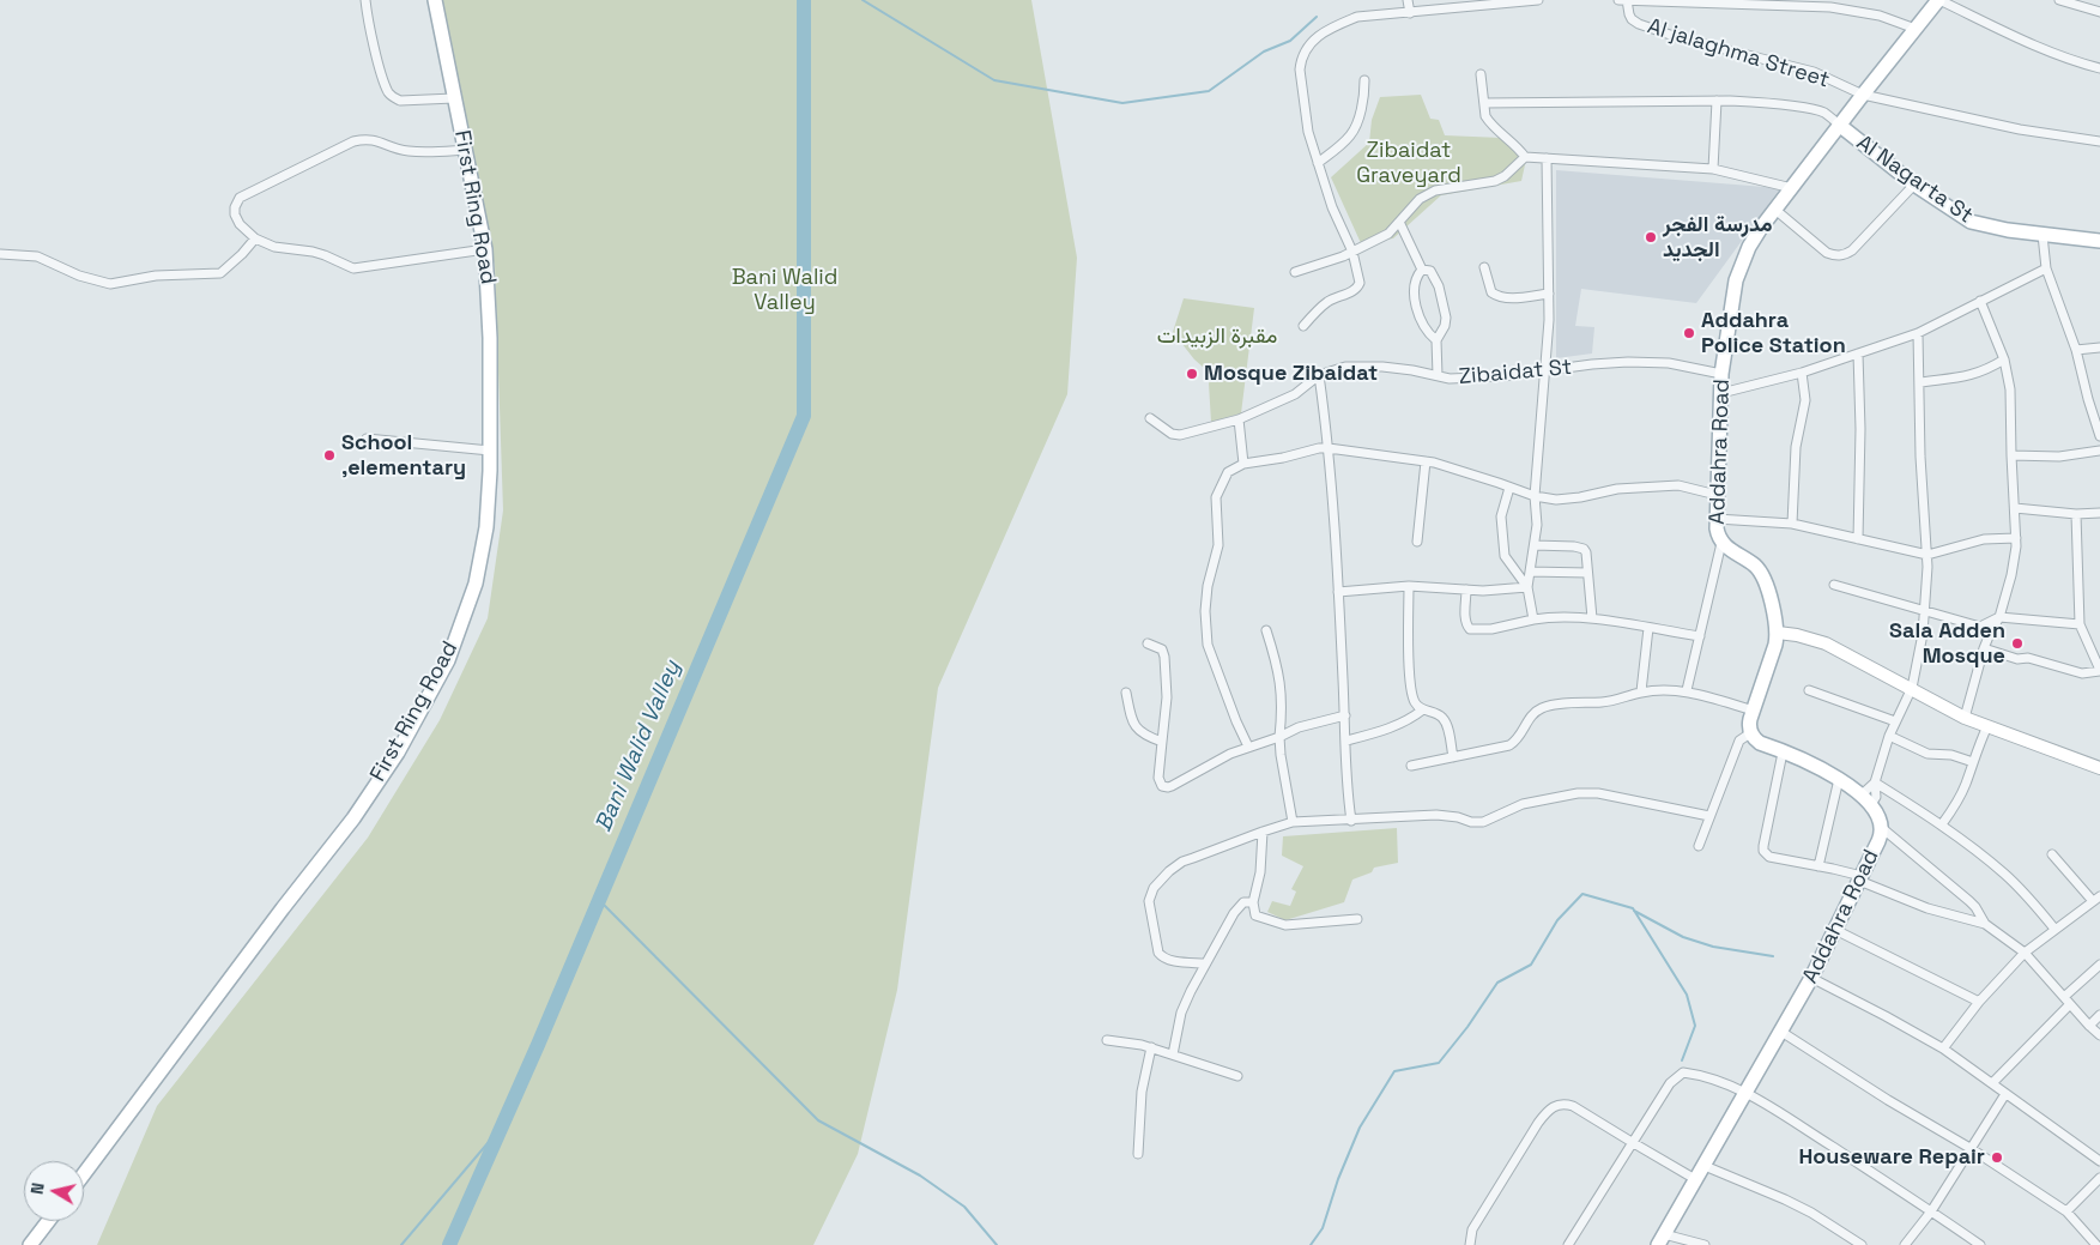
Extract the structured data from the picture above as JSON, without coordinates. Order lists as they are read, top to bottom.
{
  "streets": {
    "main road": ["Al Nagarta St", "First Ring Road", "Addahra Road"],
    "street": ["Al jalaghma Street", "Zibaidat St"]
  },
  "crossings": [
    ["Al jalaghma Street", "Addahra Road"],
    ["Al Nagarta St", "Addahra Road"],
    ["Zibaidat St", "Addahra Road"]
  ],
  "water": ["Bani Walid Valley"],
  "parks": ["Zibaidat Graveyard", "Bani Walid Valley", "مقبرة الزبيدات"],
  "places": [
    "مدرسة الفجر الجديد",
    "Addahra Police Station",
    "Mosque Zibaidat",
    "School ,elementary",
    "Sala Adden Mosque",
    "Houseware Repair"
  ],
  "north": "left"
}
